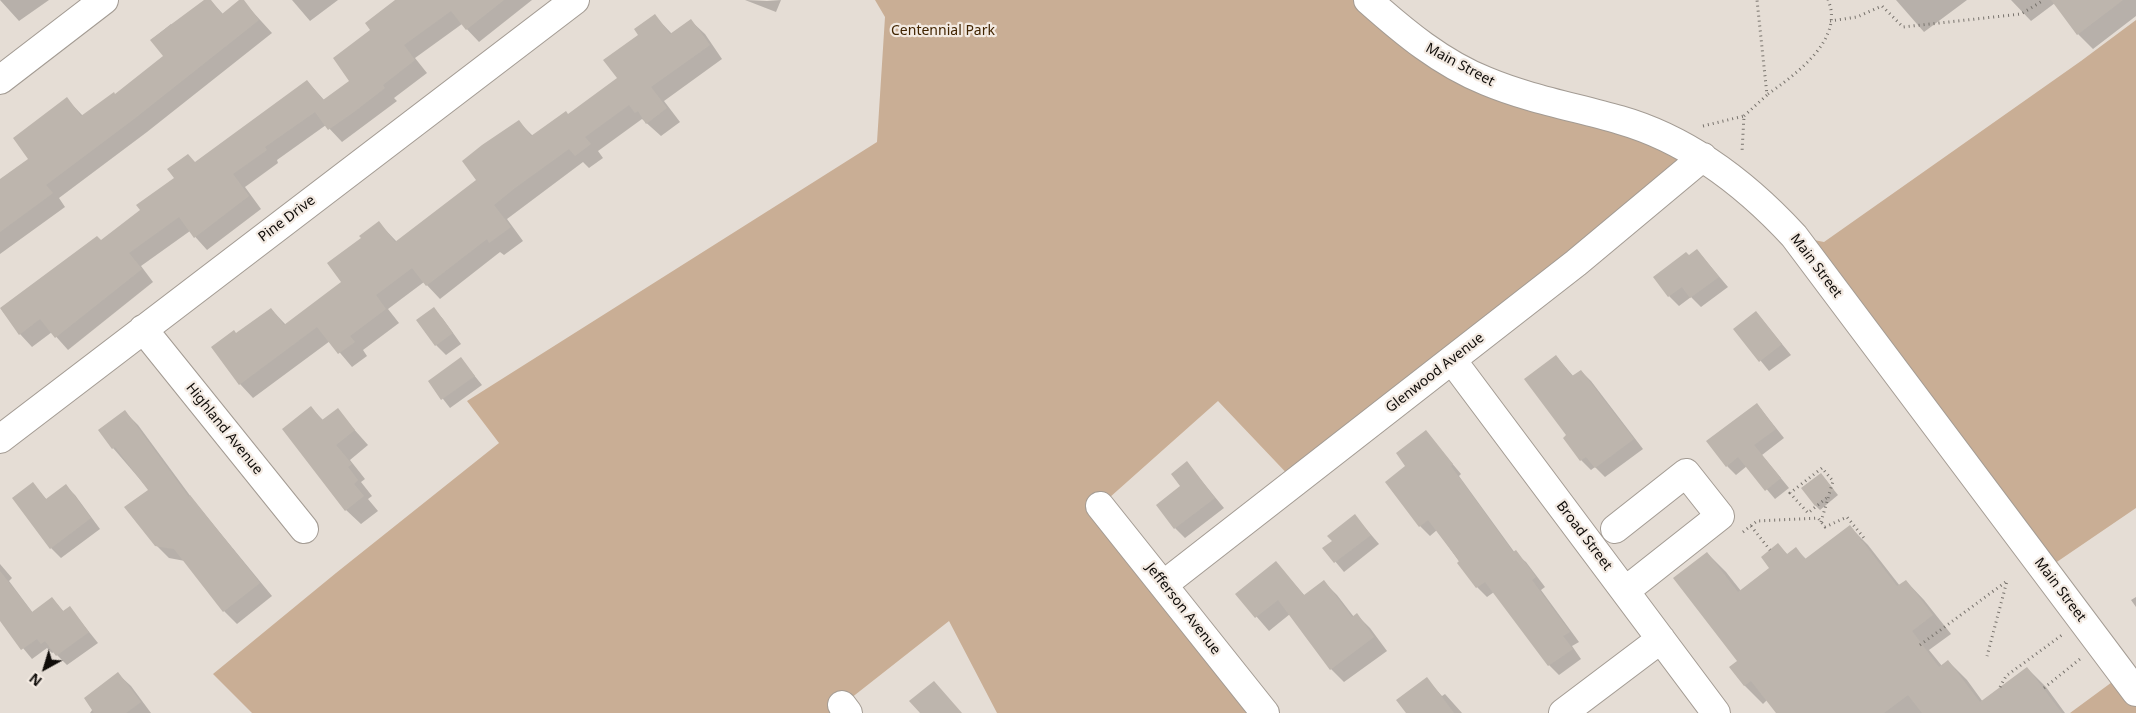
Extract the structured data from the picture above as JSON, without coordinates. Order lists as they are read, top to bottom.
{
  "streets": {
    "street": [
      "Main Street",
      "Pine Drive",
      "Glenwood Avenue",
      "Highland Avenue",
      "Broad Street",
      "Jefferson Avenue"
    ]
  },
  "crossings": [
    ["Main Street", "Glenwood Avenue"],
    ["Pine Drive", "Highland Avenue"],
    ["Glenwood Avenue", "Broad Street"],
    ["Glenwood Avenue", "Jefferson Avenue"]
  ],
  "parks": ["Centennial Park"],
  "north": "bottom left"
}
